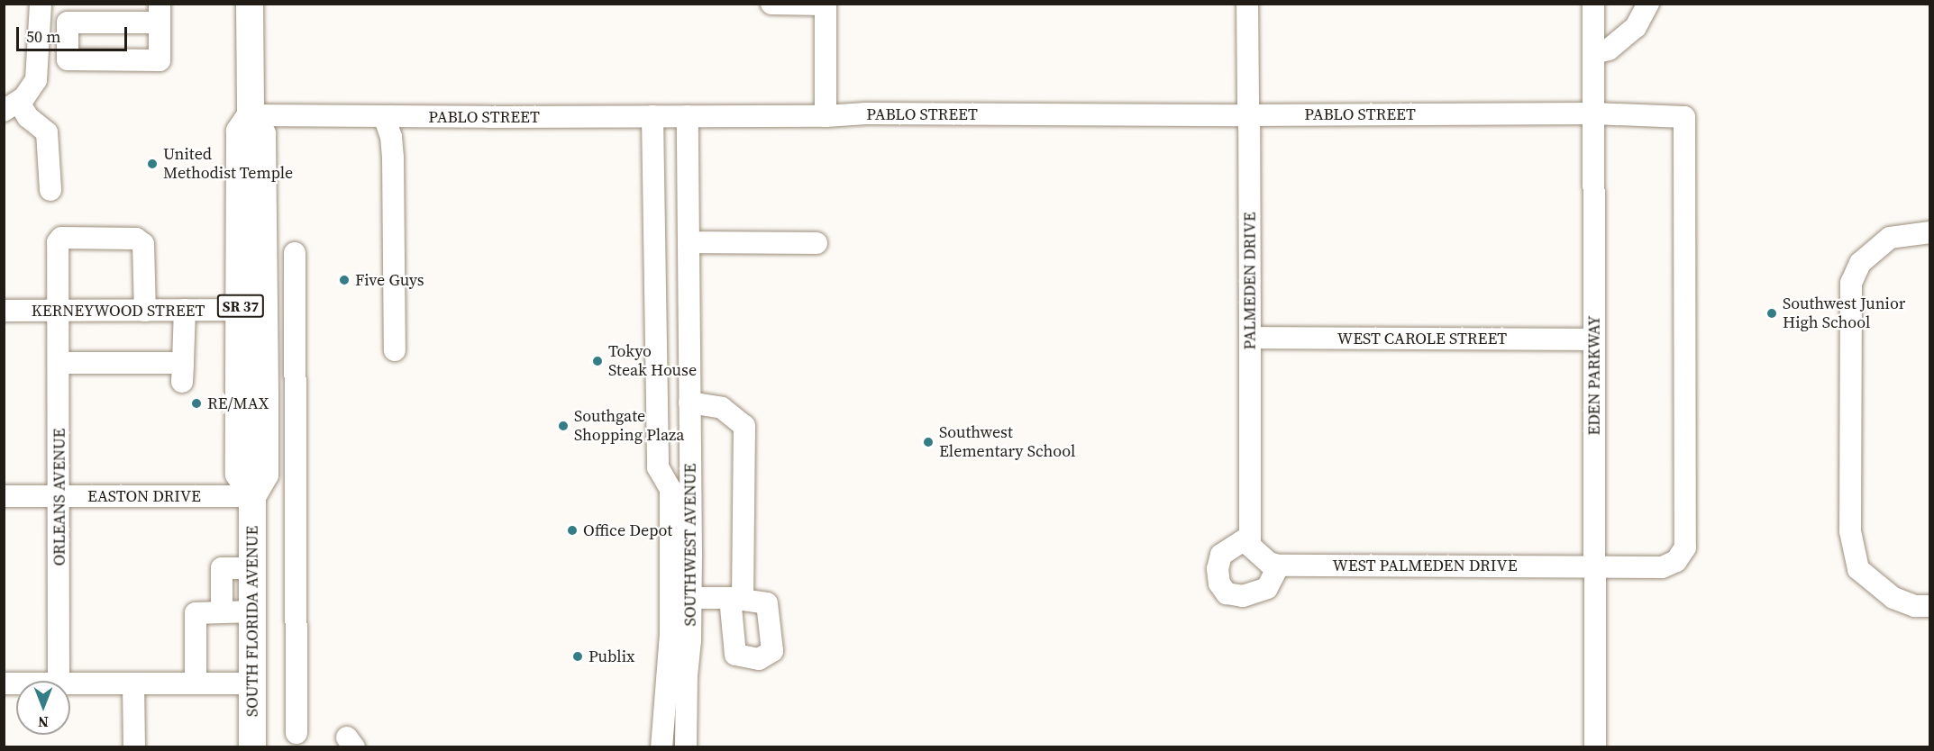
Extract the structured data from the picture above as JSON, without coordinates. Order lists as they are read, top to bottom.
{
  "streets": {
    "main road": ["SR 37", "SOUTH FLORIDA AVENUE"],
    "street": [
      "PABLO STREET",
      "PALMEDEN DRIVE",
      "KERNEYWOOD STREET",
      "WEST CAROLE STREET",
      "EDEN PARKWAY",
      "EASTON DRIVE",
      "ORLEANS AVENUE",
      "SOUTHWEST AVENUE",
      "WEST PALMEDEN DRIVE"
    ]
  },
  "crossings": [
    ["PABLO STREET", "PALMEDEN DRIVE"],
    ["PABLO STREET", "EDEN PARKWAY"],
    ["PABLO STREET", "SOUTHWEST AVENUE"],
    ["PABLO STREET", "WEST PALMEDEN DRIVE"],
    ["PABLO STREET", "SOUTH FLORIDA AVENUE"],
    ["PALMEDEN DRIVE", "WEST CAROLE STREET"],
    ["PALMEDEN DRIVE", "WEST PALMEDEN DRIVE"],
    ["KERNEYWOOD STREET", "ORLEANS AVENUE"],
    ["KERNEYWOOD STREET", "SOUTH FLORIDA AVENUE"],
    ["WEST CAROLE STREET", "EDEN PARKWAY"],
    ["EDEN PARKWAY", "WEST PALMEDEN DRIVE"],
    ["EASTON DRIVE", "ORLEANS AVENUE"],
    ["EASTON DRIVE", "SOUTH FLORIDA AVENUE"]
  ],
  "places": [
    "United Methodist Temple",
    "Five Guys",
    "Southwest Junior High School",
    "Tokyo Steak House",
    "RE/MAX",
    "Southgate Shopping Plaza",
    "Southwest Elementary School",
    "Office Depot",
    "Publix"
  ],
  "scale_bar": "50 m",
  "north": "bottom"
}
